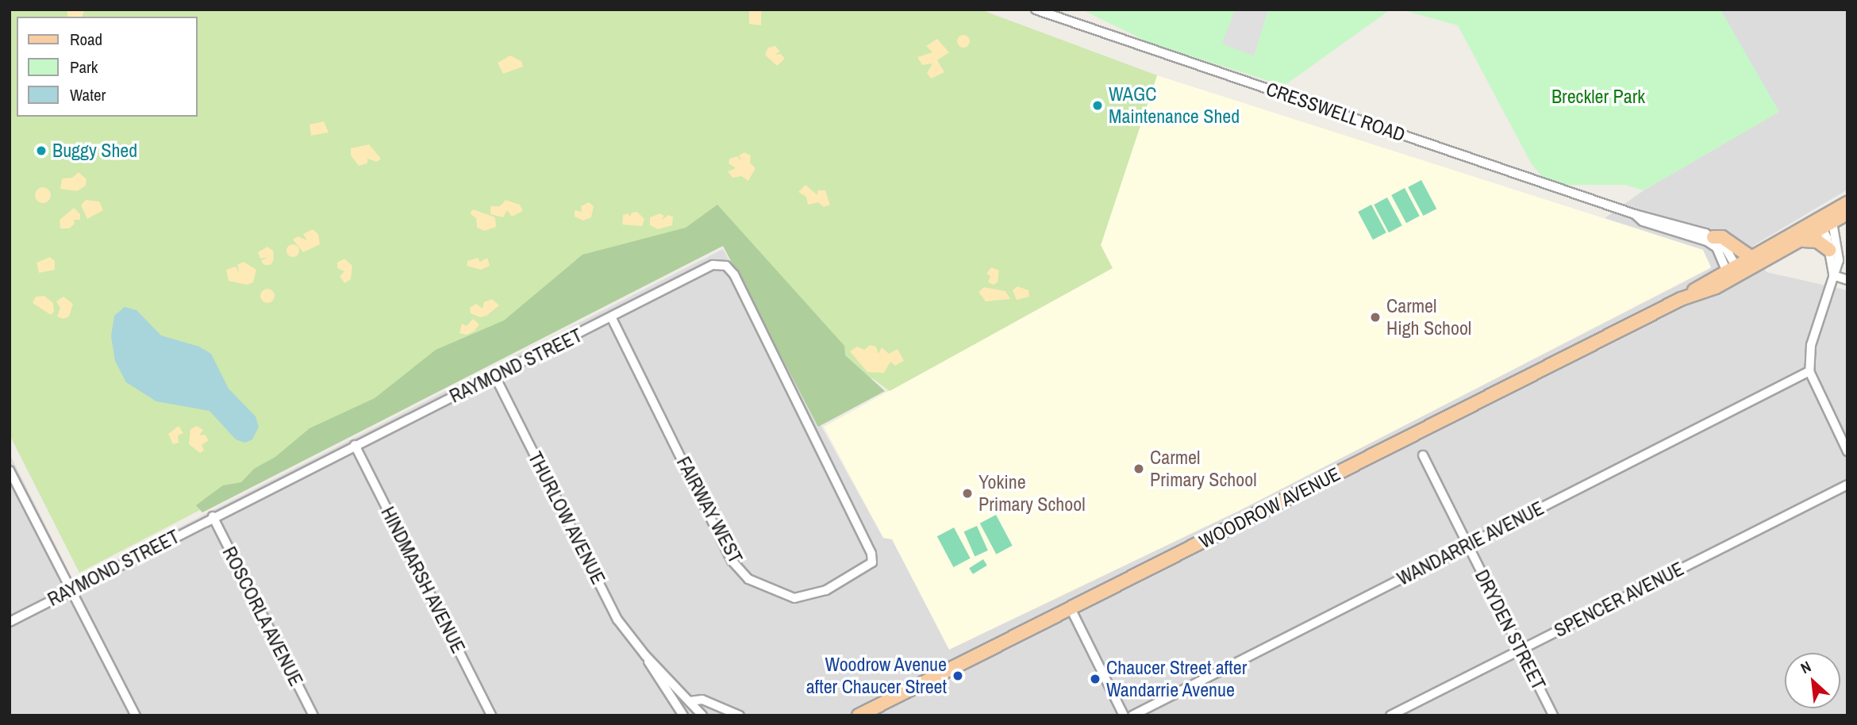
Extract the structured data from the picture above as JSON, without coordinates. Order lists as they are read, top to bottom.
{
  "streets": {
    "main road": ["WOODROW AVENUE"],
    "street": [
      "CRESSWELL ROAD",
      "RAYMOND STREET",
      "FAIRWAY WEST",
      "THURLOW AVENUE",
      "WANDARRIE AVENUE",
      "HINDMARSH AVENUE",
      "SPENCER AVENUE",
      "ROSCORLA AVENUE",
      "DRYDEN STREET"
    ]
  },
  "crossings": [
    ["CRESSWELL ROAD", "WOODROW AVENUE"],
    ["RAYMOND STREET", "FAIRWAY WEST"],
    ["RAYMOND STREET", "THURLOW AVENUE"],
    ["RAYMOND STREET", "HINDMARSH AVENUE"],
    ["RAYMOND STREET", "ROSCORLA AVENUE"],
    ["WANDARRIE AVENUE", "DRYDEN STREET"],
    ["SPENCER AVENUE", "DRYDEN STREET"]
  ],
  "parks": ["Breckler Park"],
  "places": [
    "WAGC Maintenance Shed",
    "Buggy Shed",
    "Carmel High School",
    "Carmel Primary School",
    "Yokine Primary School",
    "Woodrow Avenue after Chaucer Street",
    "Chaucer Street after Wandarrie Avenue"
  ],
  "legend": ["Road", "Park", "Water"],
  "north": "top left"
}
